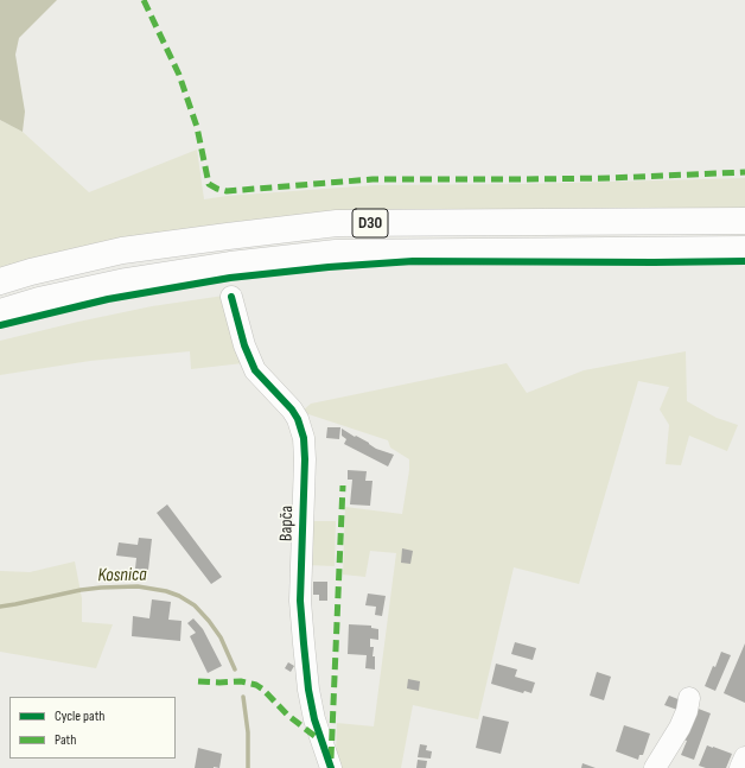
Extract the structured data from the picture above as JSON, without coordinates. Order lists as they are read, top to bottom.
{
  "streets": {
    "main road": ["D30"],
    "street": ["Bapča"]
  },
  "water": ["Kosnica"],
  "legend": ["Cycle path", "Path"]
}
